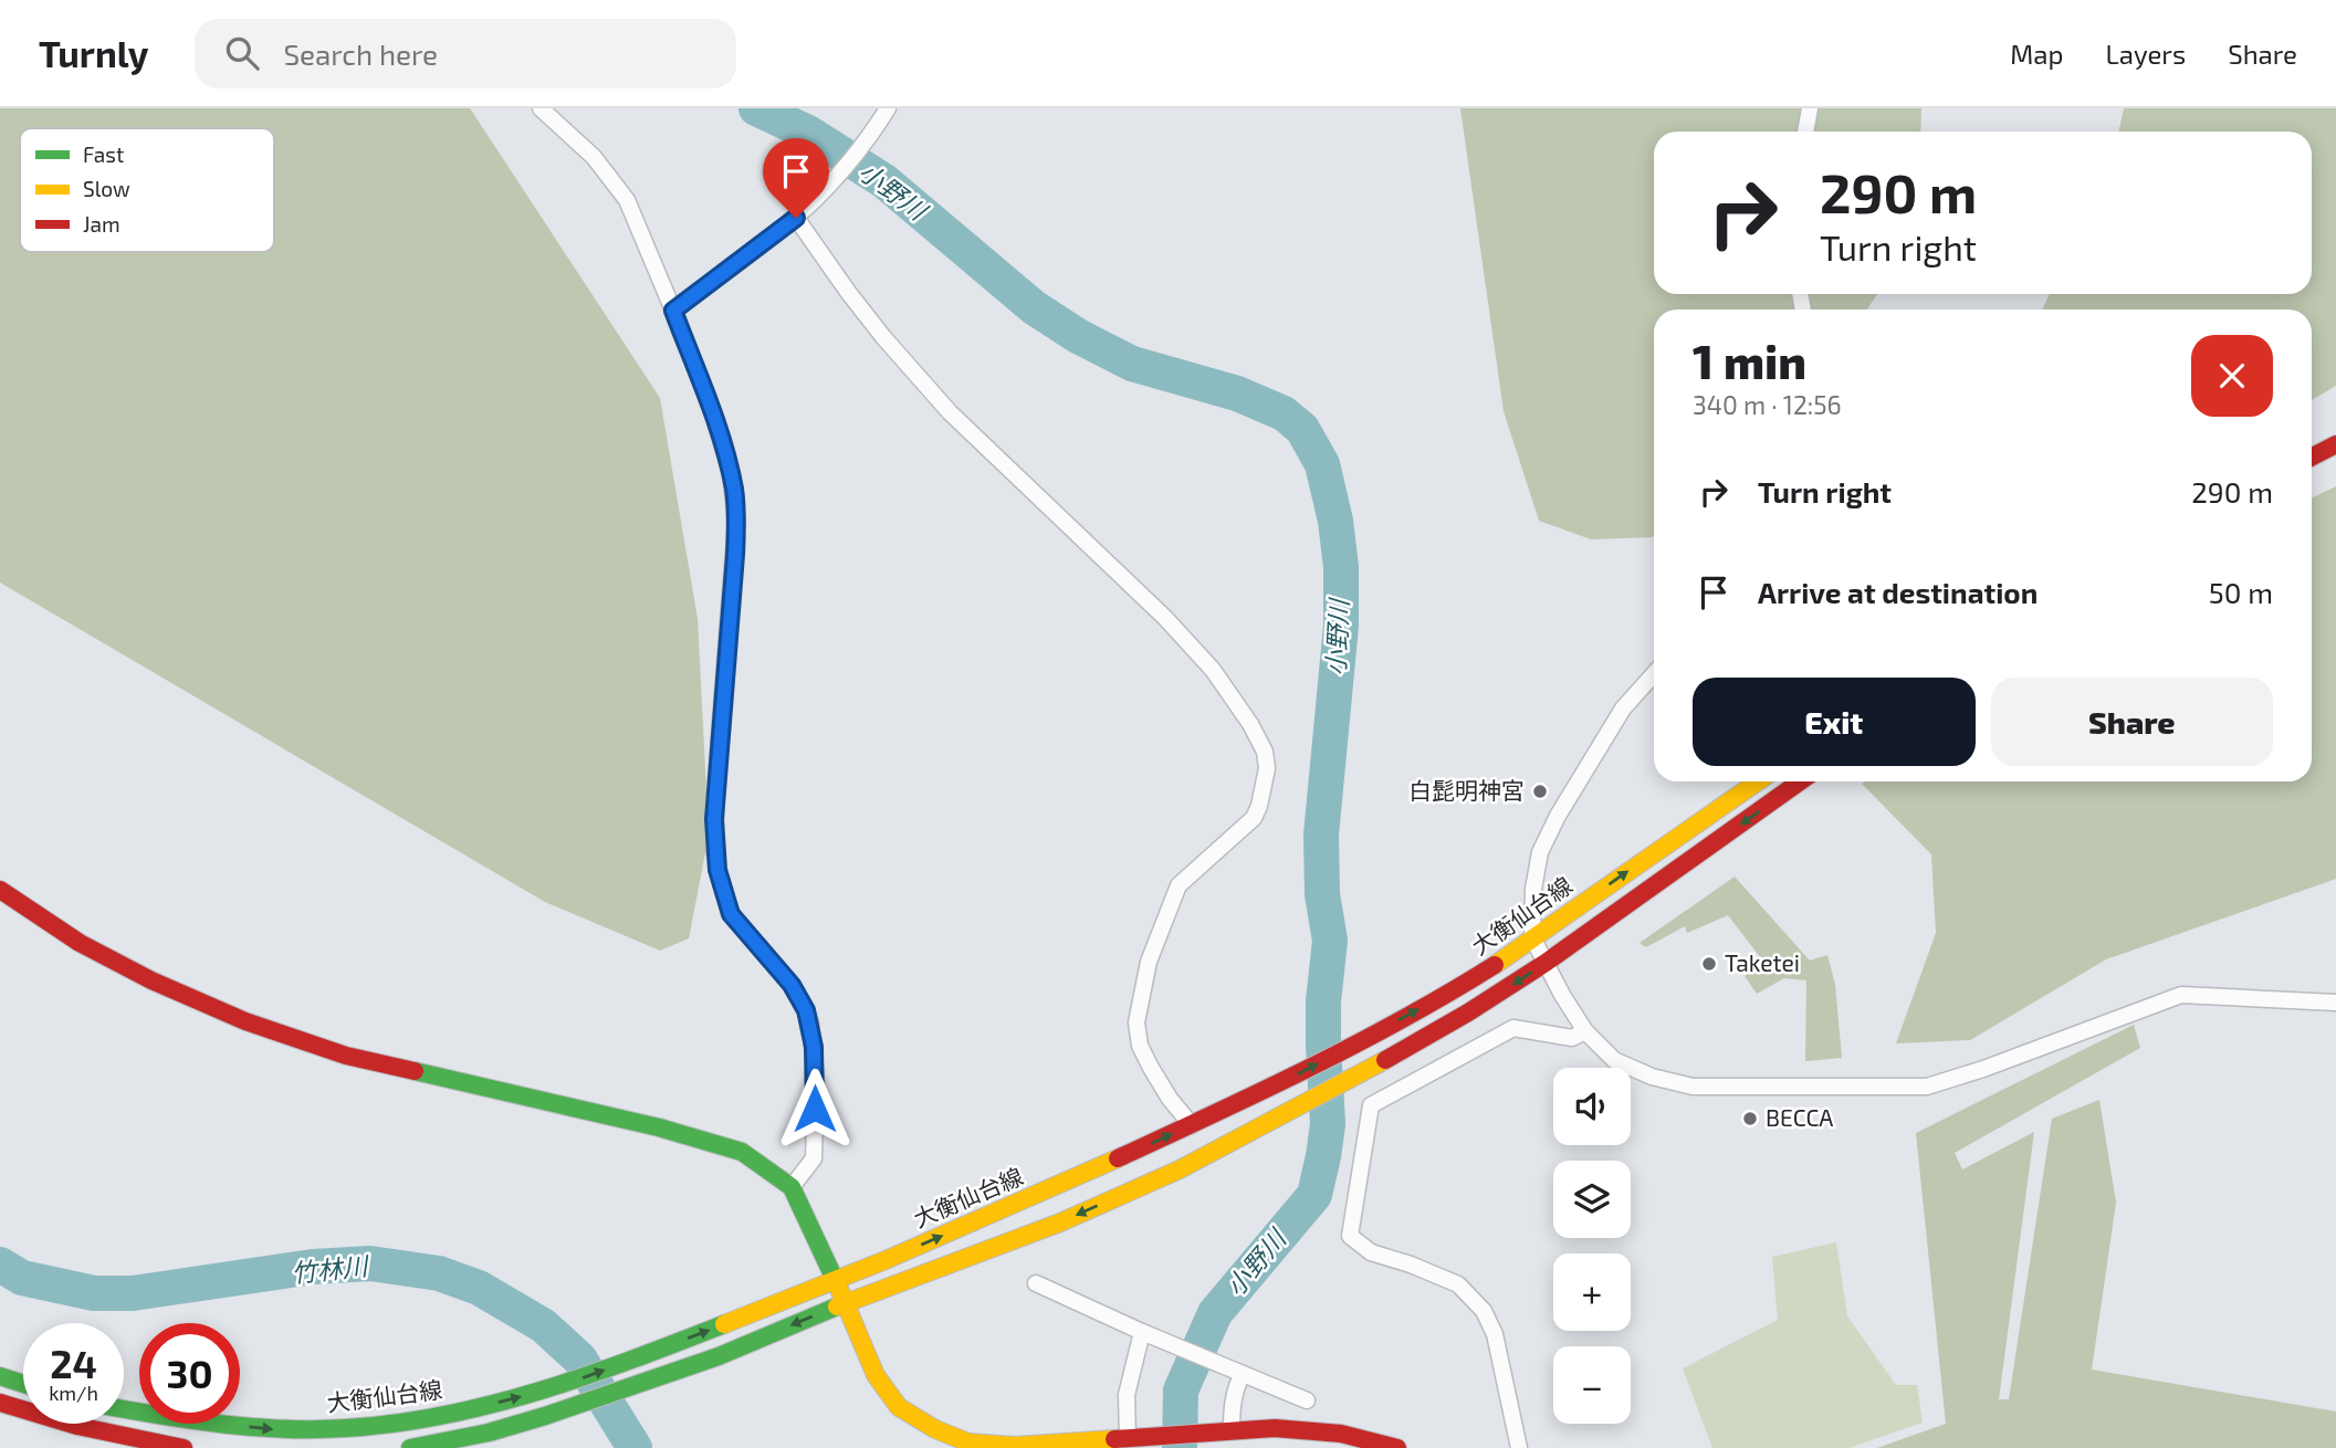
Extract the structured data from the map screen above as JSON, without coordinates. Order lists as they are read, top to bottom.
{
  "streets": {
    "main road": ["大衡仙台線"]
  },
  "water": ["小野川", "竹林川"],
  "places": ["白髭明神宮", "Taketei", "BECCA"],
  "legend": ["Fast", "Slow", "Jam"],
  "page": {
    "header": "Turnly",
    "search": "Search here",
    "nav": ["Map", "Layers", "Share"],
    "turn": ["290 m", "Turn right"],
    "heading": ["1 min", "340 m · 12:56"],
    "list": [
      {
        "name": "Turn right",
        "value": "290 m"
      },
      {
        "name": "Arrive at destination",
        "value": "50 m"
      }
    ],
    "buttons": ["Exit", "Share"],
    "map_buttons": ["+", "−"],
    "speed": "24 km/h",
    "limit": "30"
  }
}
